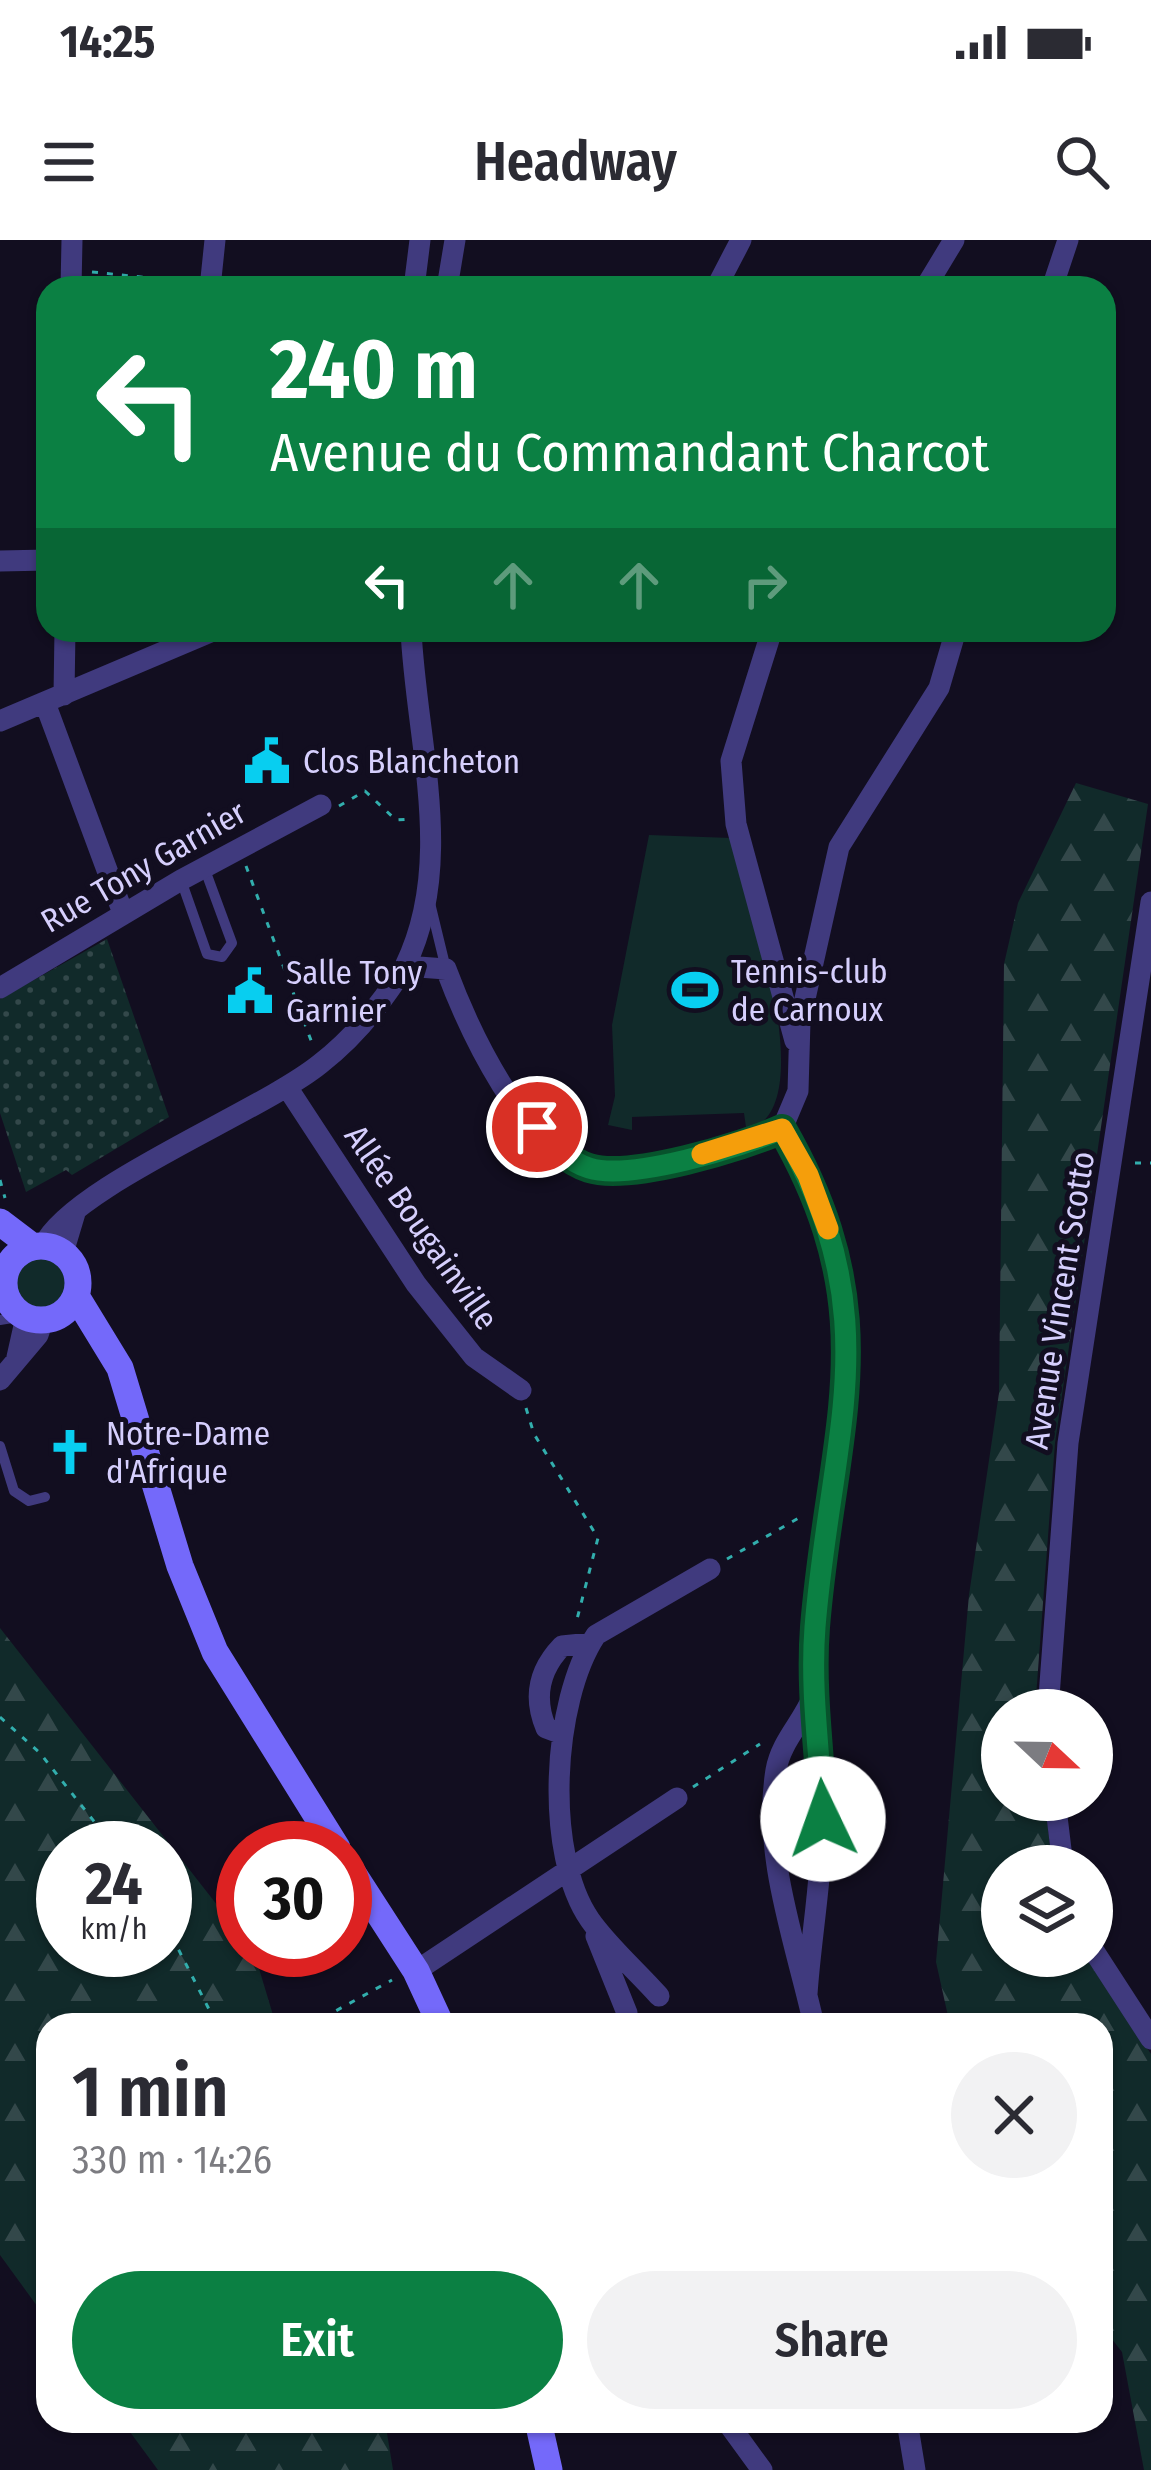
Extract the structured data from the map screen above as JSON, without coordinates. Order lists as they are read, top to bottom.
{
  "streets": {
    "street": ["Rue Tony Garnier", "Allée Bougainville", "Avenue Vincent Scotto"]
  },
  "places": {
    "public building": ["Clos Blancheton", "Salle Tony Garnier"],
    "sports": ["Tennis-club de Carnoux"],
    "church": ["Notre-Dame d'Afrique"]
  },
  "north": "right",
  "page": {
    "status": "14:25",
    "header": "Headway",
    "turn": ["240 m", "Avenue du Commandant Charcot"],
    "speed": "24 km/h",
    "limit": "30",
    "heading": ["1 min", "330 m · 14:26"],
    "buttons": ["Exit", "Share"]
  }
}
